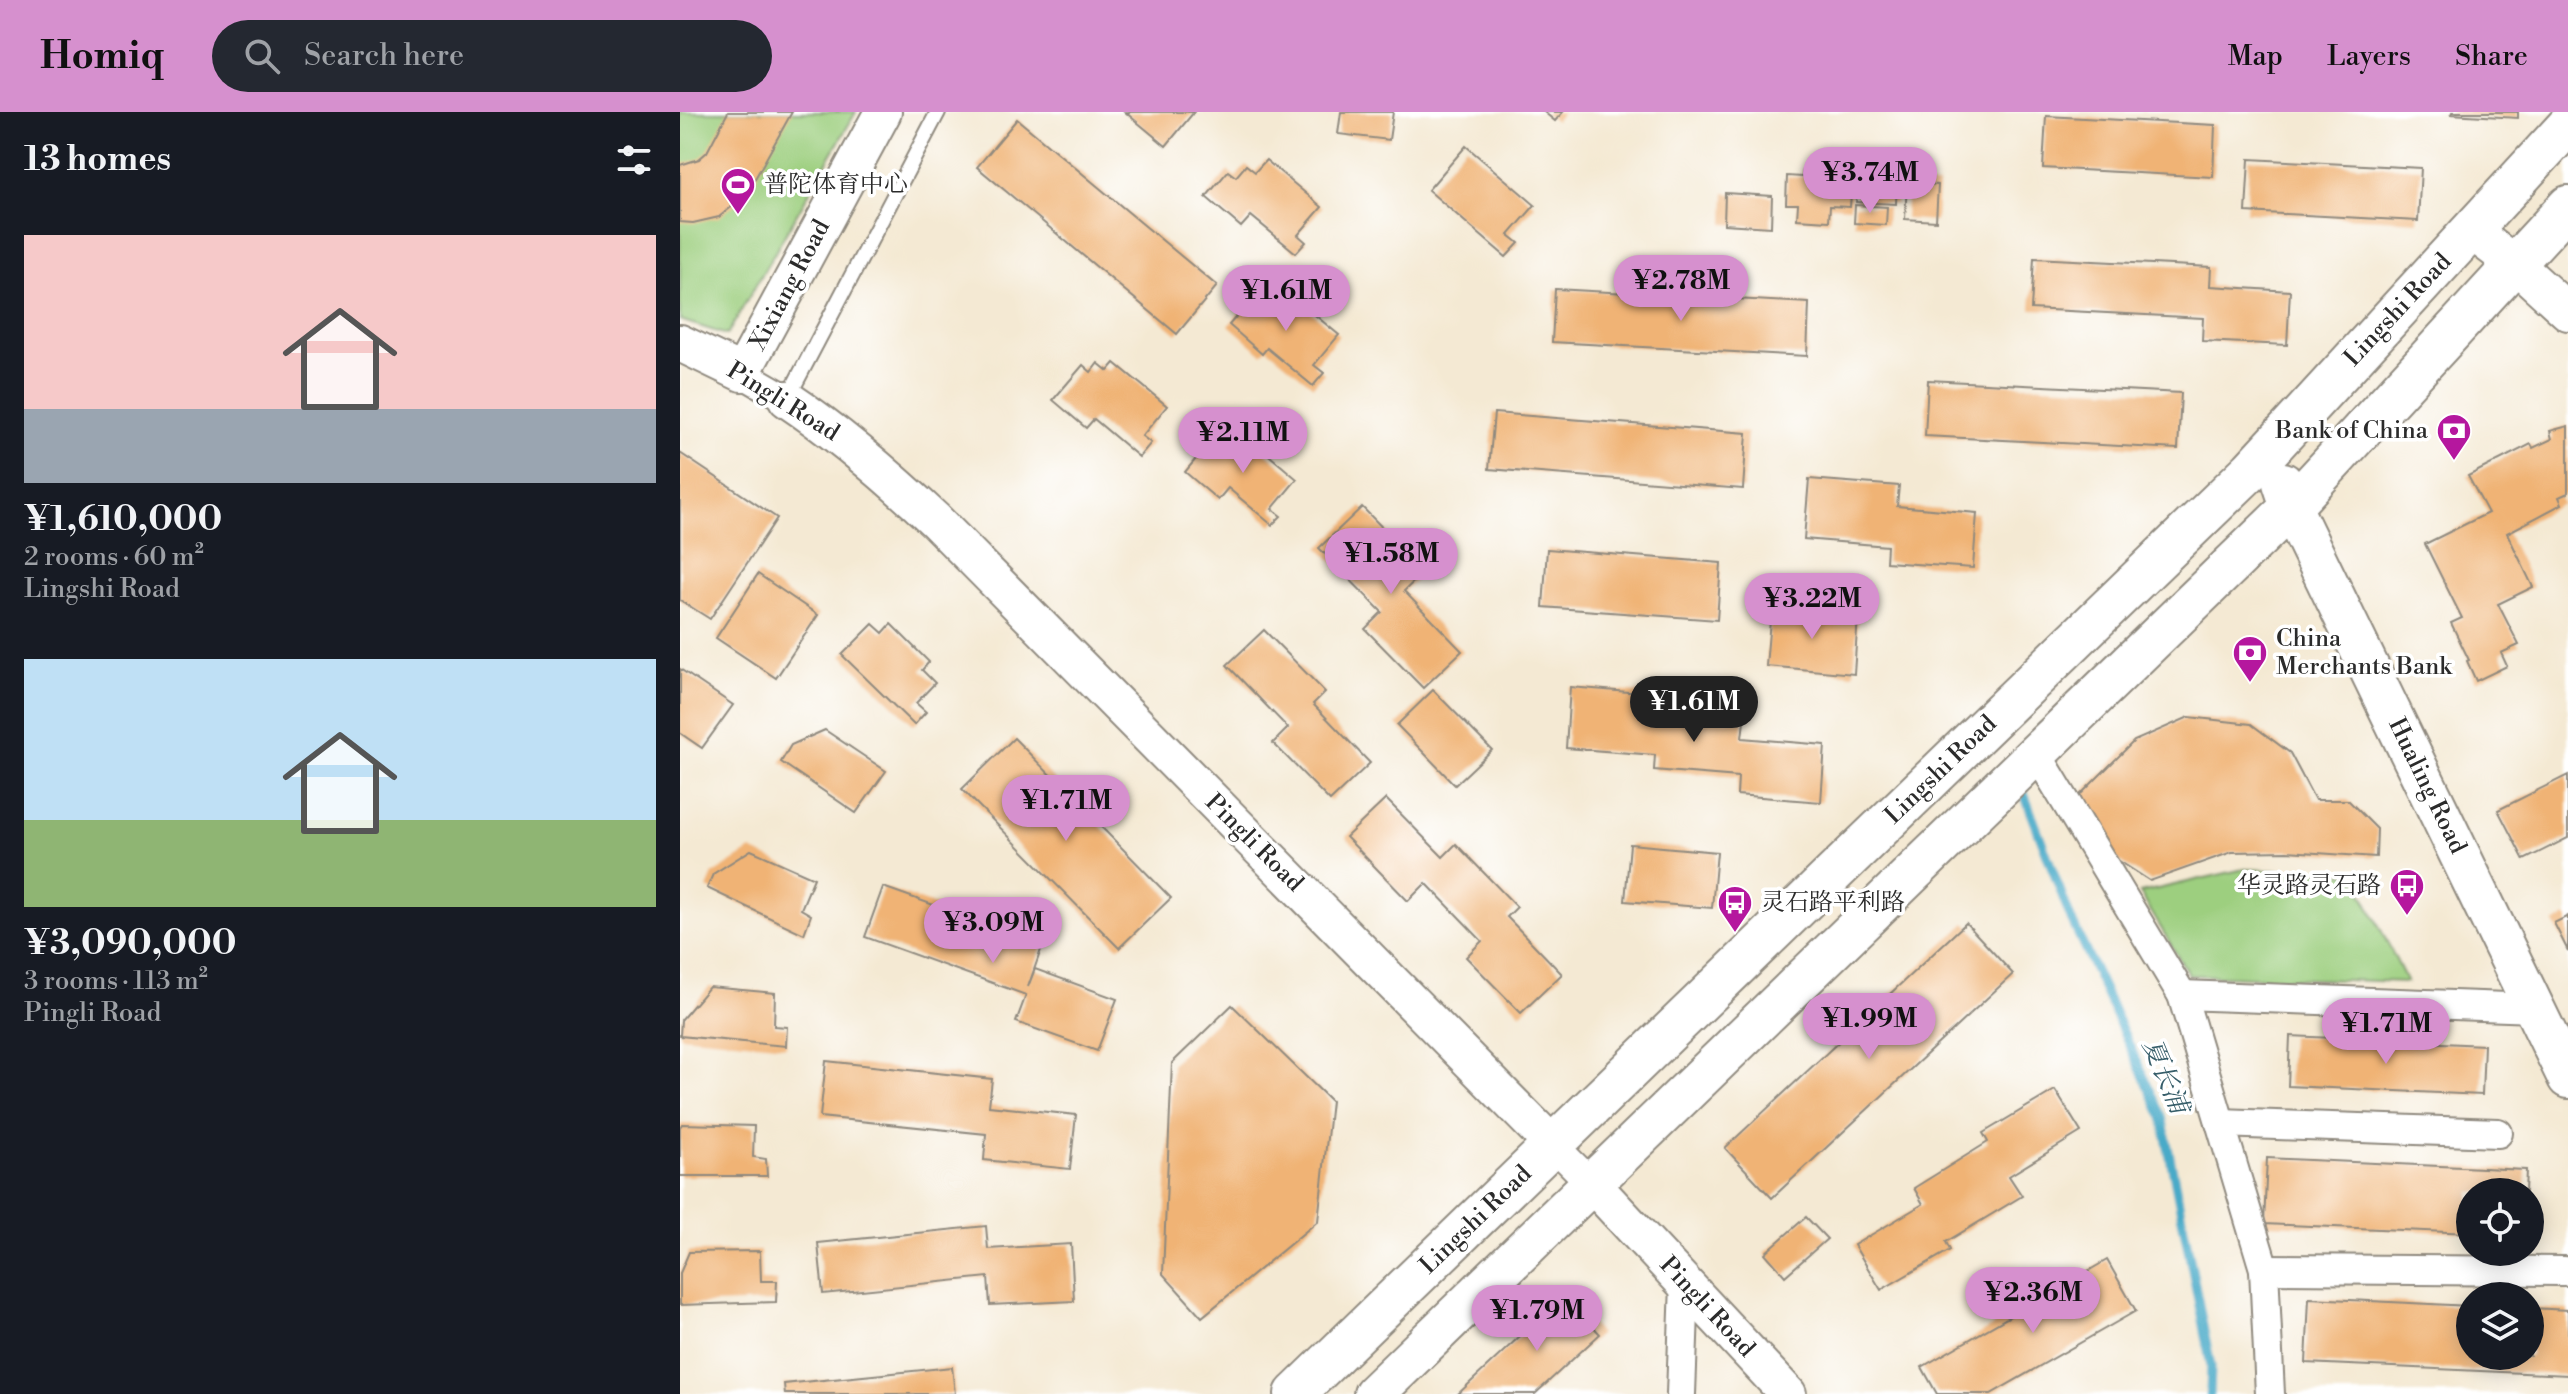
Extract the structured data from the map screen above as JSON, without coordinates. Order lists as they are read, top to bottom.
{
  "streets": {
    "main road": ["Lingshi Road", "Hualing Road"],
    "street": ["Xixiang Road", "Pingli Road"]
  },
  "crossings": [
    ["Xixiang Road", "Pingli Road"],
    ["Lingshi Road", "Pingli Road"],
    ["Lingshi Road", "Hualing Road"]
  ],
  "water": ["夏长浦"],
  "places": {
    "sports": ["普陀体育中心"],
    "bank": ["Bank of China", "China Merchants Bank"],
    "bus stop": ["华灵路灵石路", "灵石路平利路"]
  },
  "page": {
    "header": "Homiq",
    "search": "Search here",
    "nav": ["Map", "Layers", "Share"],
    "heading": "13 homes",
    "price": [
      "¥3.74M",
      "¥2.78M",
      "¥1.61M",
      "¥2.11M",
      "¥1.58M",
      "¥3.22M",
      "¥1.61M",
      "¥1.71M",
      "¥3.09M",
      "¥1.99M",
      "¥1.71M",
      "¥2.36M",
      "¥1.79M"
    ],
    "list": [
      {
        "name": "¥1,610,000",
        "note": "2 rooms · 60 m² · Lingshi Road"
      },
      {
        "name": "¥3,090,000",
        "note": "3 rooms · 113 m² · Pingli Road"
      }
    ]
  }
}
